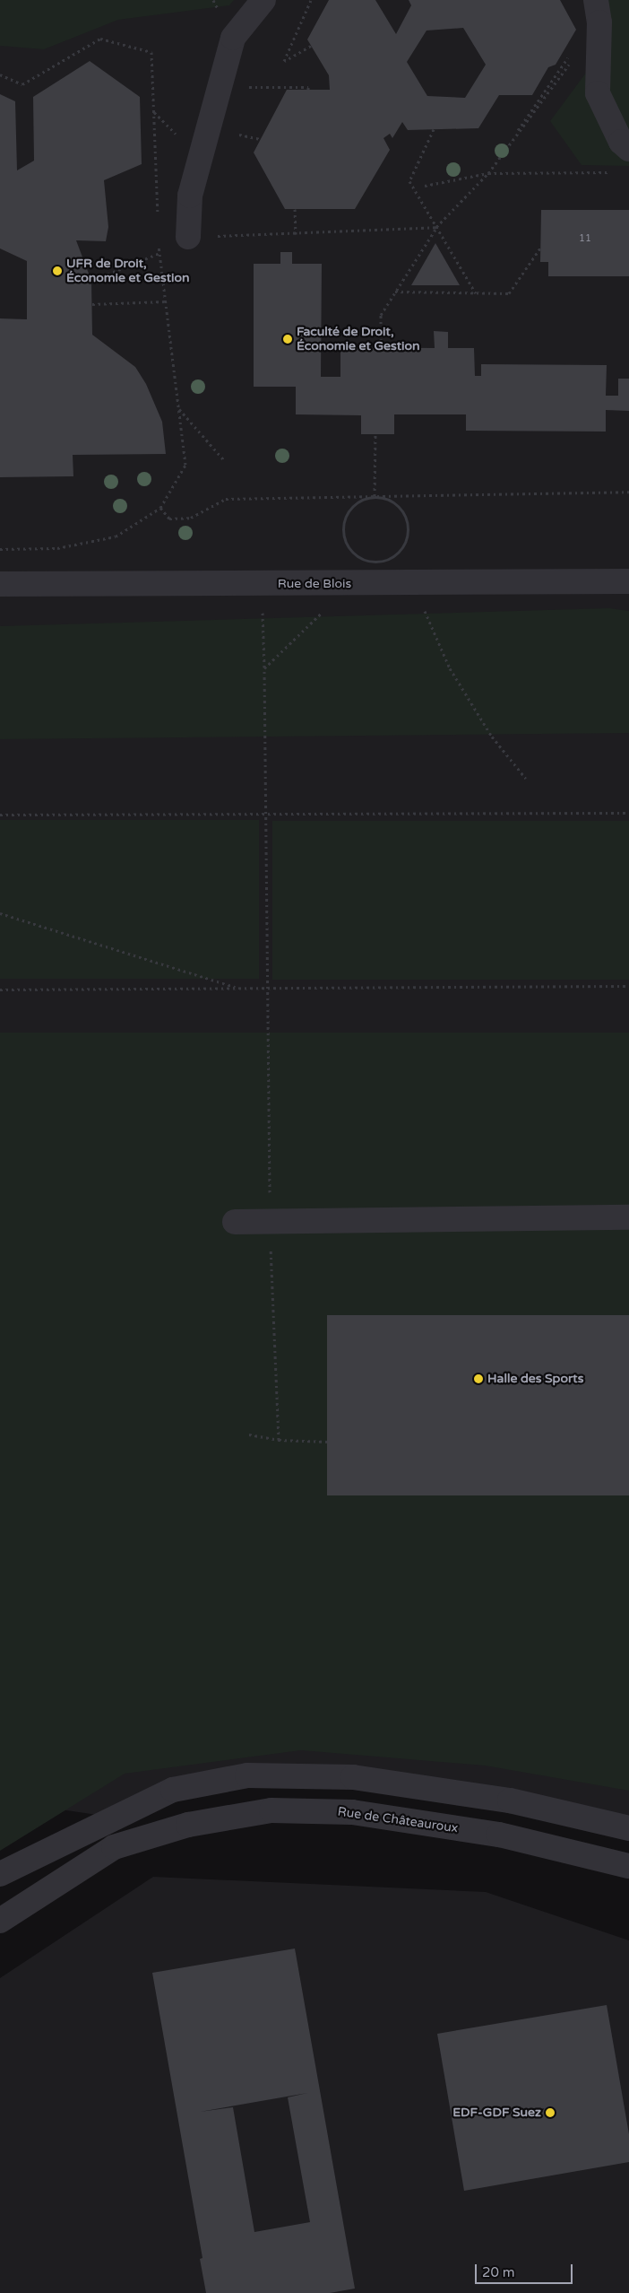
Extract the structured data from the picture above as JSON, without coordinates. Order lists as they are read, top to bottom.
{
  "streets": {
    "street": ["Rue de Blois", "Rue de Châteauroux"]
  },
  "places": [
    "UFR de Droit, Économie et Gestion",
    "Faculté de Droit, Économie et Gestion",
    "Halle des Sports",
    "EDF-GDF Suez"
  ],
  "house_numbers": ["11"],
  "scale_bar": "20 m"
}
